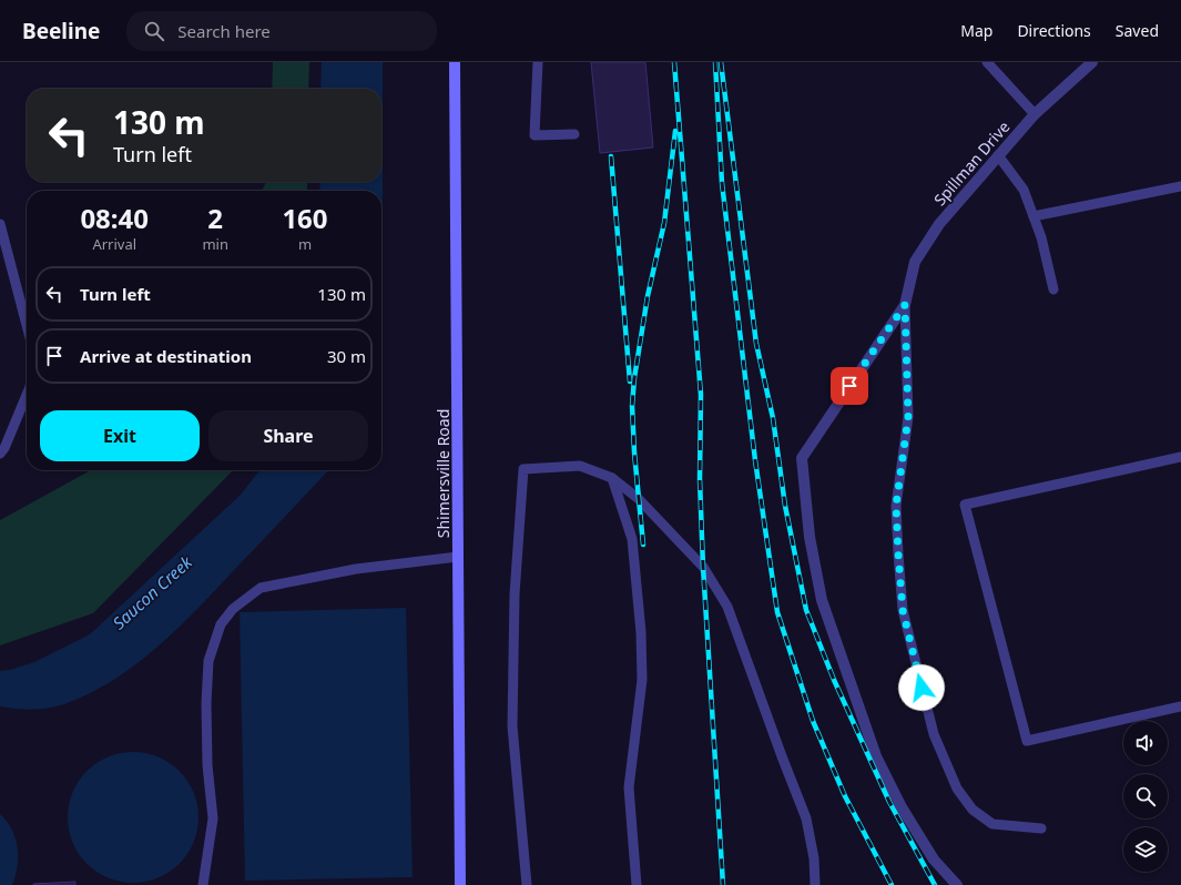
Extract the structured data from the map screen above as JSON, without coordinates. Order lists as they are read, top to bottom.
{
  "streets": {
    "street": ["Spillman Drive", "Shimersville Road"]
  },
  "water": ["Saucon Creek"],
  "page": {
    "header": "Beeline",
    "search": "Search here",
    "nav": ["Map", "Directions", "Saved"],
    "turn": ["130 m", "Turn left"],
    "eta": [
      "08:40",
      "Arrival",
      "2",
      "min",
      "160",
      "m"
    ],
    "list": [
      {
        "name": "Turn left",
        "value": "130 m"
      },
      {
        "name": "Arrive at destination",
        "value": "30 m"
      }
    ],
    "buttons": ["Exit", "Share"]
  }
}
